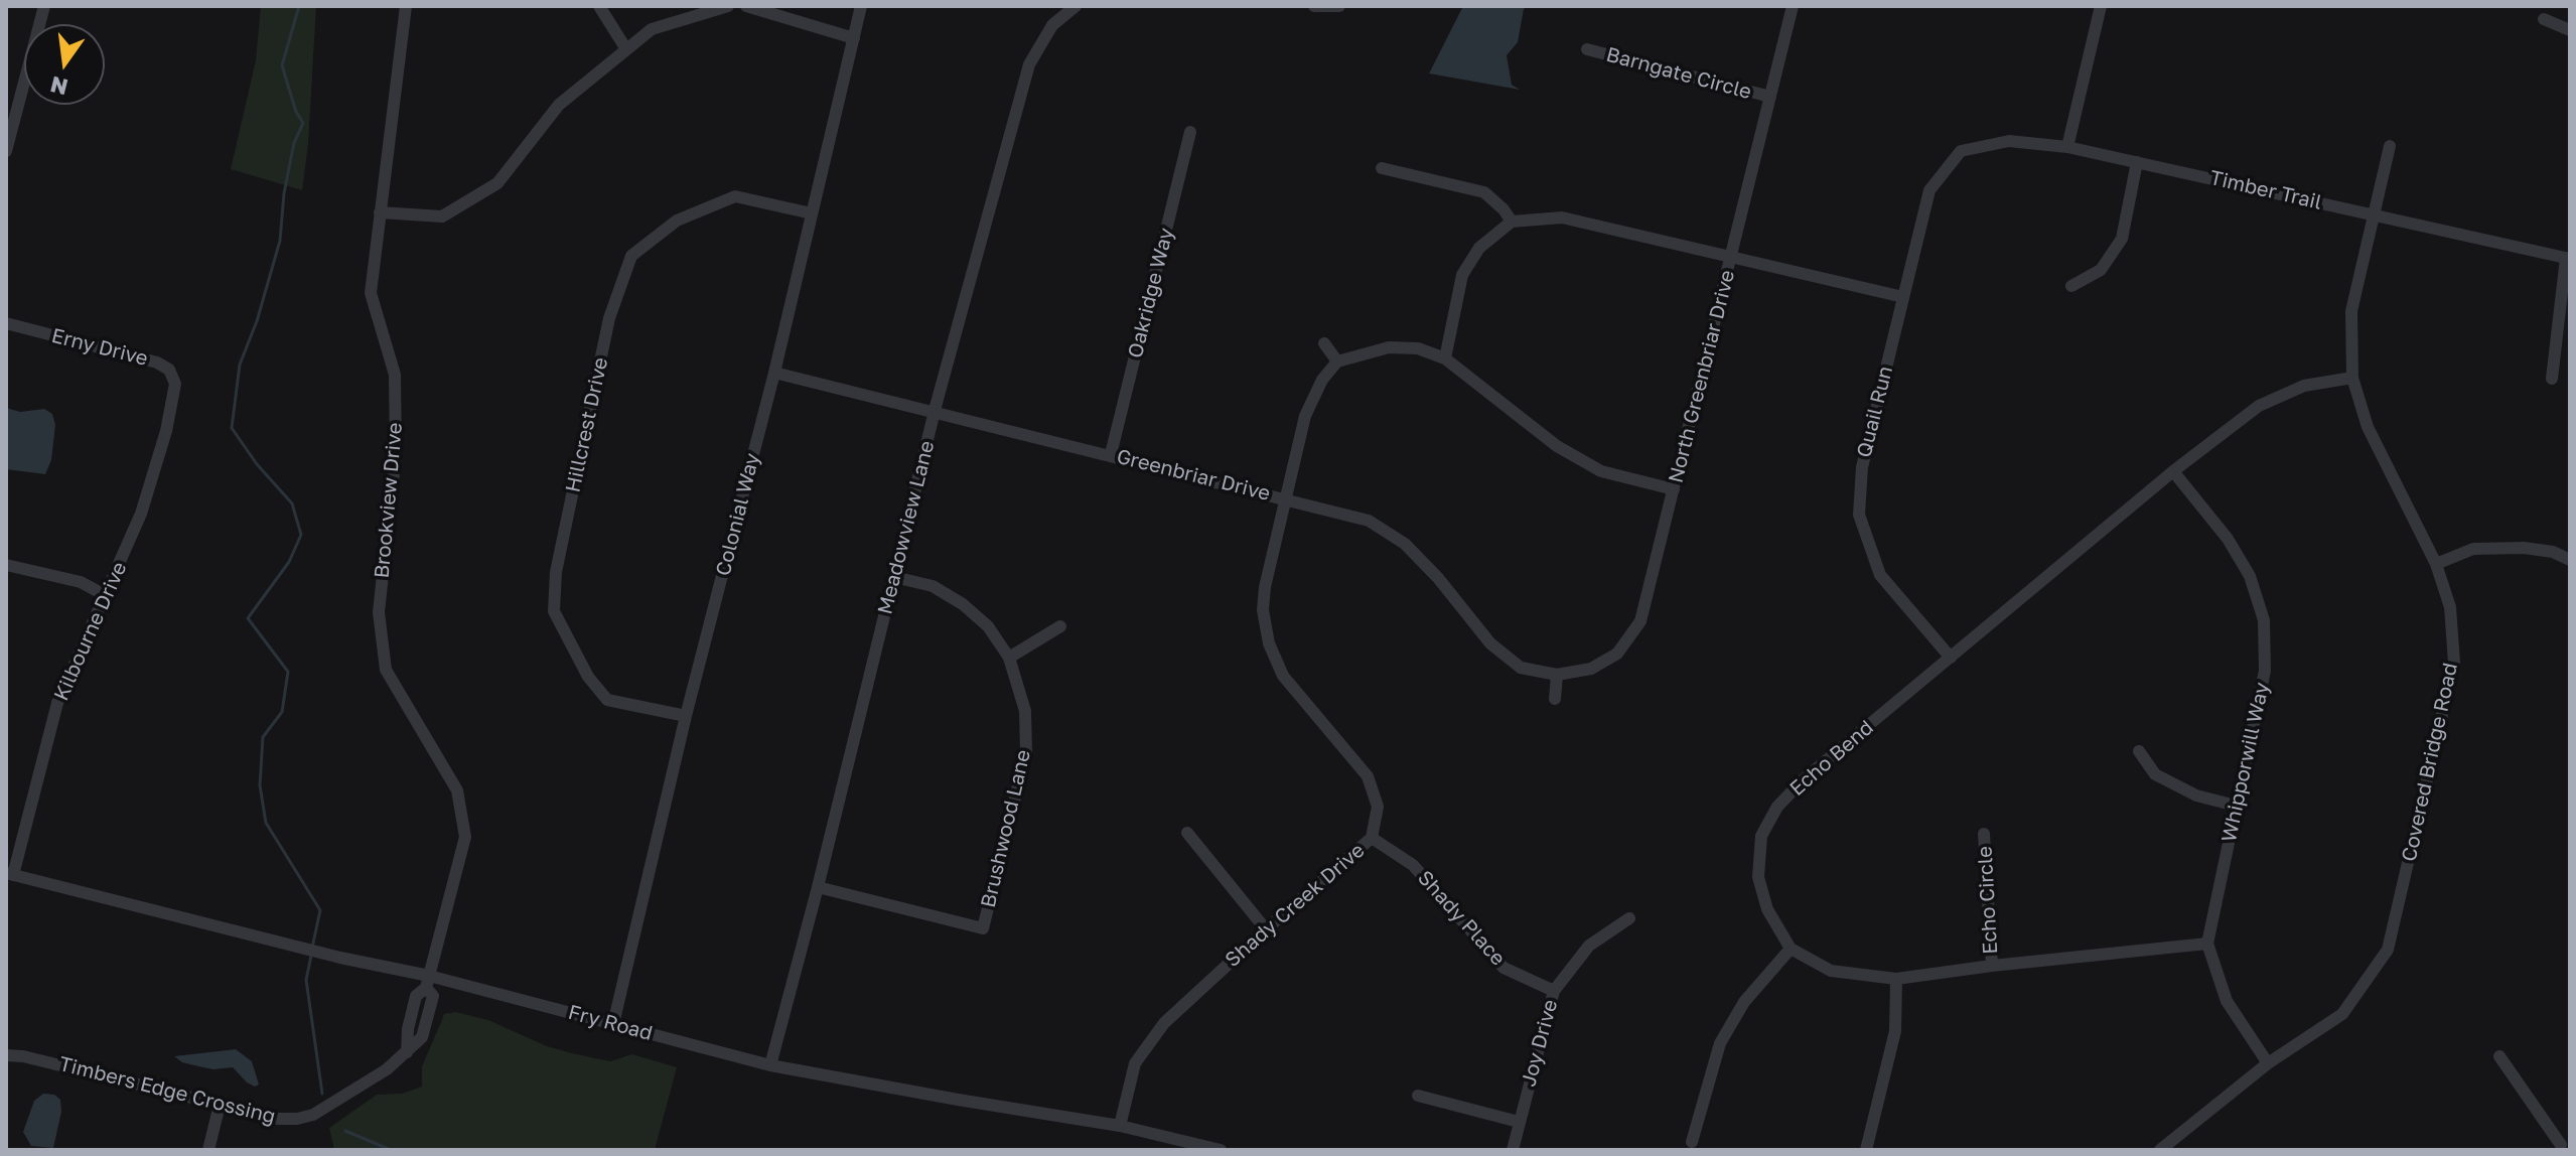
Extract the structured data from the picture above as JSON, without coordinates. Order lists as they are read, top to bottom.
{
  "streets": {
    "street": [
      "Barngate Circle",
      "Timber Trail",
      "Oakridge Way",
      "Erny Drive",
      "North Greenbriar Drive",
      "Quail Run",
      "Hillcrest Drive",
      "Greenbriar Drive",
      "Brookview Drive",
      "Colonial Way",
      "Meadowview Lane",
      "Kilbourne Drive",
      "Echo Bend",
      "Whipporwill Way",
      "Covered Bridge Road",
      "Brushwood Lane",
      "Echo Circle",
      "Shady Creek Drive",
      "Shady Place",
      "Fry Road",
      "Joy Drive",
      "Timbers Edge Crossing"
    ]
  },
  "crossings": [
    ["Barngate Circle", "North Greenbriar Drive"],
    ["Timber Trail", "Quail Run"],
    ["Timber Trail", "Covered Bridge Road"],
    ["Oakridge Way", "Greenbriar Drive"],
    ["Erny Drive", "Kilbourne Drive"],
    ["North Greenbriar Drive", "Greenbriar Drive"],
    ["Quail Run", "Echo Bend"],
    ["Hillcrest Drive", "Colonial Way"],
    ["Greenbriar Drive", "Colonial Way"],
    ["Greenbriar Drive", "Meadowview Lane"],
    ["Greenbriar Drive", "Shady Creek Drive"],
    ["Brookview Drive", "Fry Road"],
    ["Brookview Drive", "Timbers Edge Crossing"],
    ["Colonial Way", "Fry Road"],
    ["Meadowview Lane", "Brushwood Lane"],
    ["Meadowview Lane", "Fry Road"],
    ["Kilbourne Drive", "Fry Road"],
    ["Echo Bend", "Whipporwill Way"],
    ["Echo Bend", "Covered Bridge Road"],
    ["Whipporwill Way", "Covered Bridge Road"],
    ["Shady Creek Drive", "Shady Place"],
    ["Shady Creek Drive", "Fry Road"],
    ["Shady Place", "Joy Drive"],
    ["Fry Road", "Timbers Edge Crossing"]
  ],
  "north": "bottom"
}
